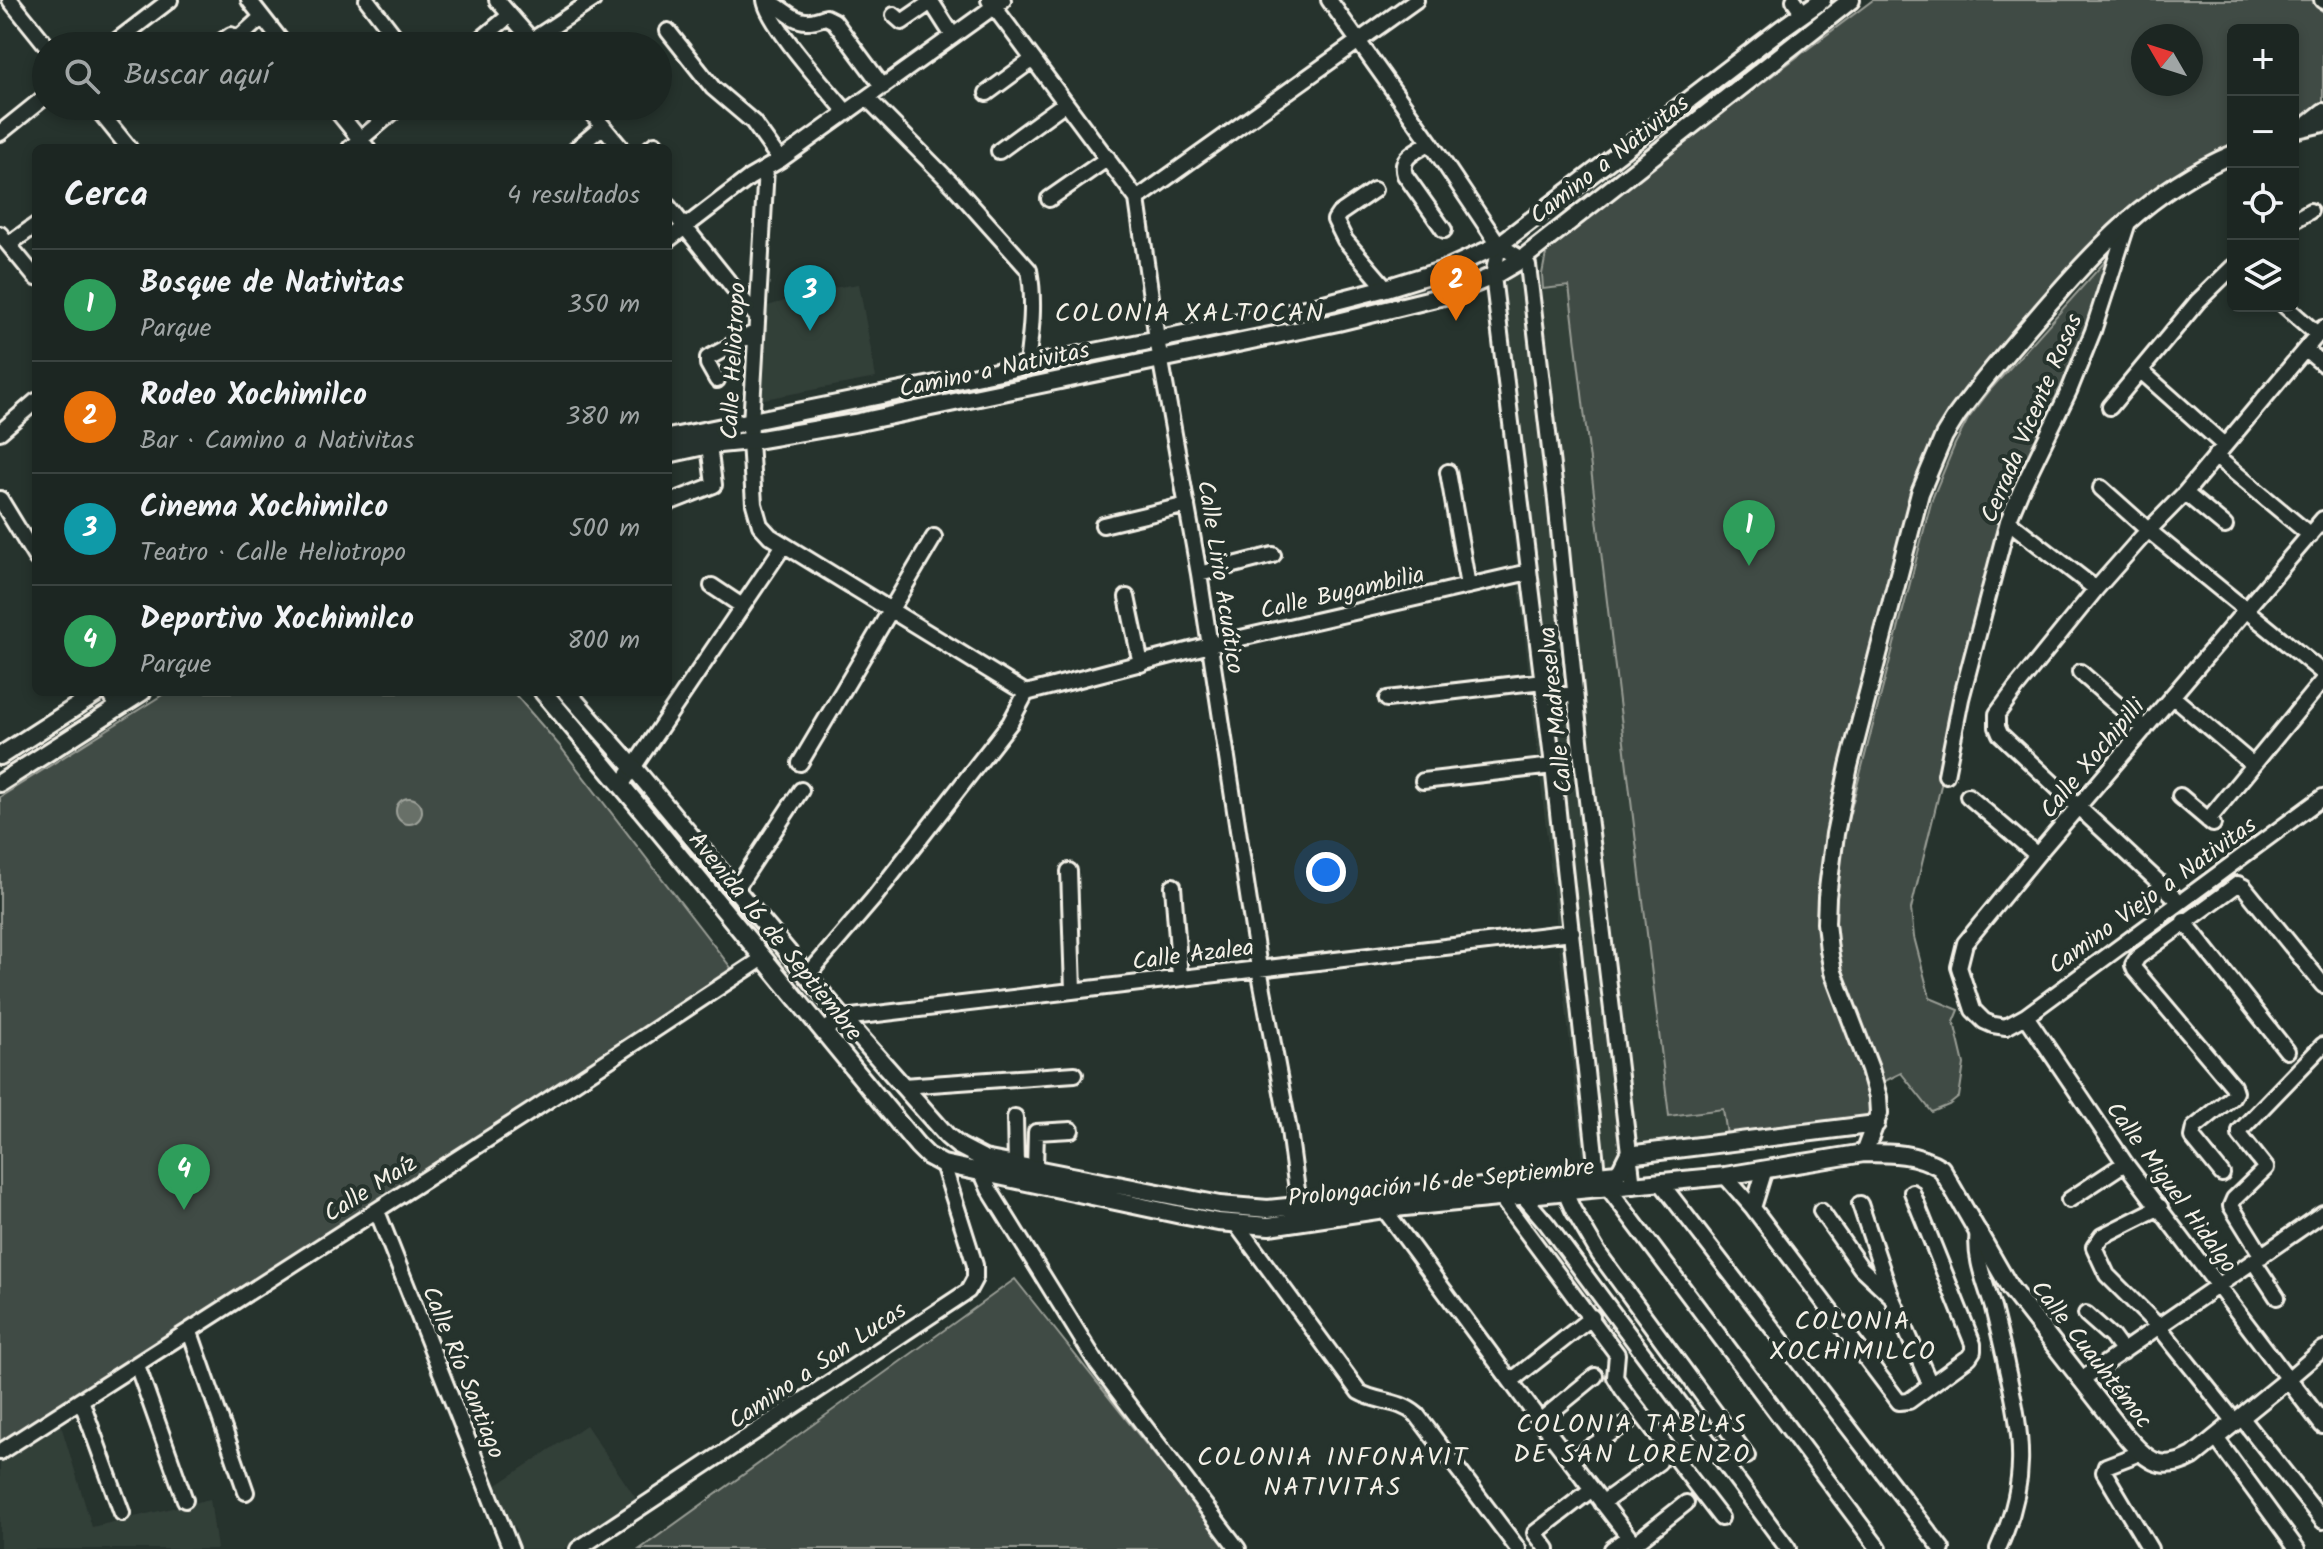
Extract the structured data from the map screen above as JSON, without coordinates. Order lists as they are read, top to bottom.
{
  "streets": {
    "main road": [
      "Camino a Nativitas",
      "Avenida 16 de Septiembre",
      "Prolongación 16 de Septiembre",
      "Calle Cuauhtémoc"
    ],
    "street": [
      "Calle Heliotropo",
      "Cerrada Vicente Rosas",
      "Calle Lirio Acuático",
      "Calle Bugambilia",
      "Calle Madreselva",
      "Calle Xochipilli",
      "Camino Viejo a Nativitas",
      "Calle Azalea",
      "Calle Miguel Hidalgo",
      "Calle Maíz",
      "Camino a San Lucas",
      "Calle Río Santiago"
    ]
  },
  "crossings": [
    ["Camino a Nativitas", "Calle Heliotropo"],
    ["Camino a Nativitas", "Calle Lirio Acuático"],
    ["Camino a Nativitas", "Calle Madreselva"],
    ["Calle Heliotropo", "Calle Bugambilia"],
    ["Calle Lirio Acuático", "Calle Bugambilia"],
    ["Calle Lirio Acuático", "Calle Azalea"],
    ["Calle Lirio Acuático", "Prolongación 16 de Septiembre"],
    ["Calle Bugambilia", "Calle Madreselva"],
    ["Calle Madreselva", "Calle Azalea"],
    ["Calle Madreselva", "Prolongación 16 de Septiembre"],
    ["Calle Xochipilli", "Camino Viejo a Nativitas"],
    ["Camino Viejo a Nativitas", "Calle Miguel Hidalgo"],
    ["Avenida 16 de Septiembre", "Calle Azalea"],
    ["Avenida 16 de Septiembre", "Prolongación 16 de Septiembre"],
    ["Avenida 16 de Septiembre", "Calle Maíz"],
    ["Avenida 16 de Septiembre", "Camino a San Lucas"],
    ["Prolongación 16 de Septiembre", "Calle Cuauhtémoc"],
    ["Calle Miguel Hidalgo", "Calle Cuauhtémoc"],
    ["Calle Maíz", "Calle Río Santiago"]
  ],
  "districts": [
    "COLONIA XALTOCAN",
    "COLONIA XOCHIMILCO",
    "COLONIA TABLAS DE SAN LORENZO",
    "COLONIA INFONAVIT NATIVITAS"
  ],
  "north": "top left",
  "page": {
    "map_buttons": ["+", "−"],
    "search": "Buscar aquí",
    "heading": ["Cerca", "4 resultados"],
    "list": [
      {
        "mark": "1",
        "name": "Bosque de Nativitas",
        "note": "Parque",
        "value": "350 m"
      },
      {
        "mark": "2",
        "name": "Rodeo Xochimilco",
        "note": "Bar · Camino a Nativitas",
        "value": "380 m"
      },
      {
        "mark": "3",
        "name": "Cinema Xochimilco",
        "note": "Teatro · Calle Heliotropo",
        "value": "500 m"
      },
      {
        "mark": "4",
        "name": "Deportivo Xochimilco",
        "note": "Parque",
        "value": "800 m"
      }
    ],
    "pins": [
      "2",
      "3",
      "1",
      "4"
    ]
  }
}
